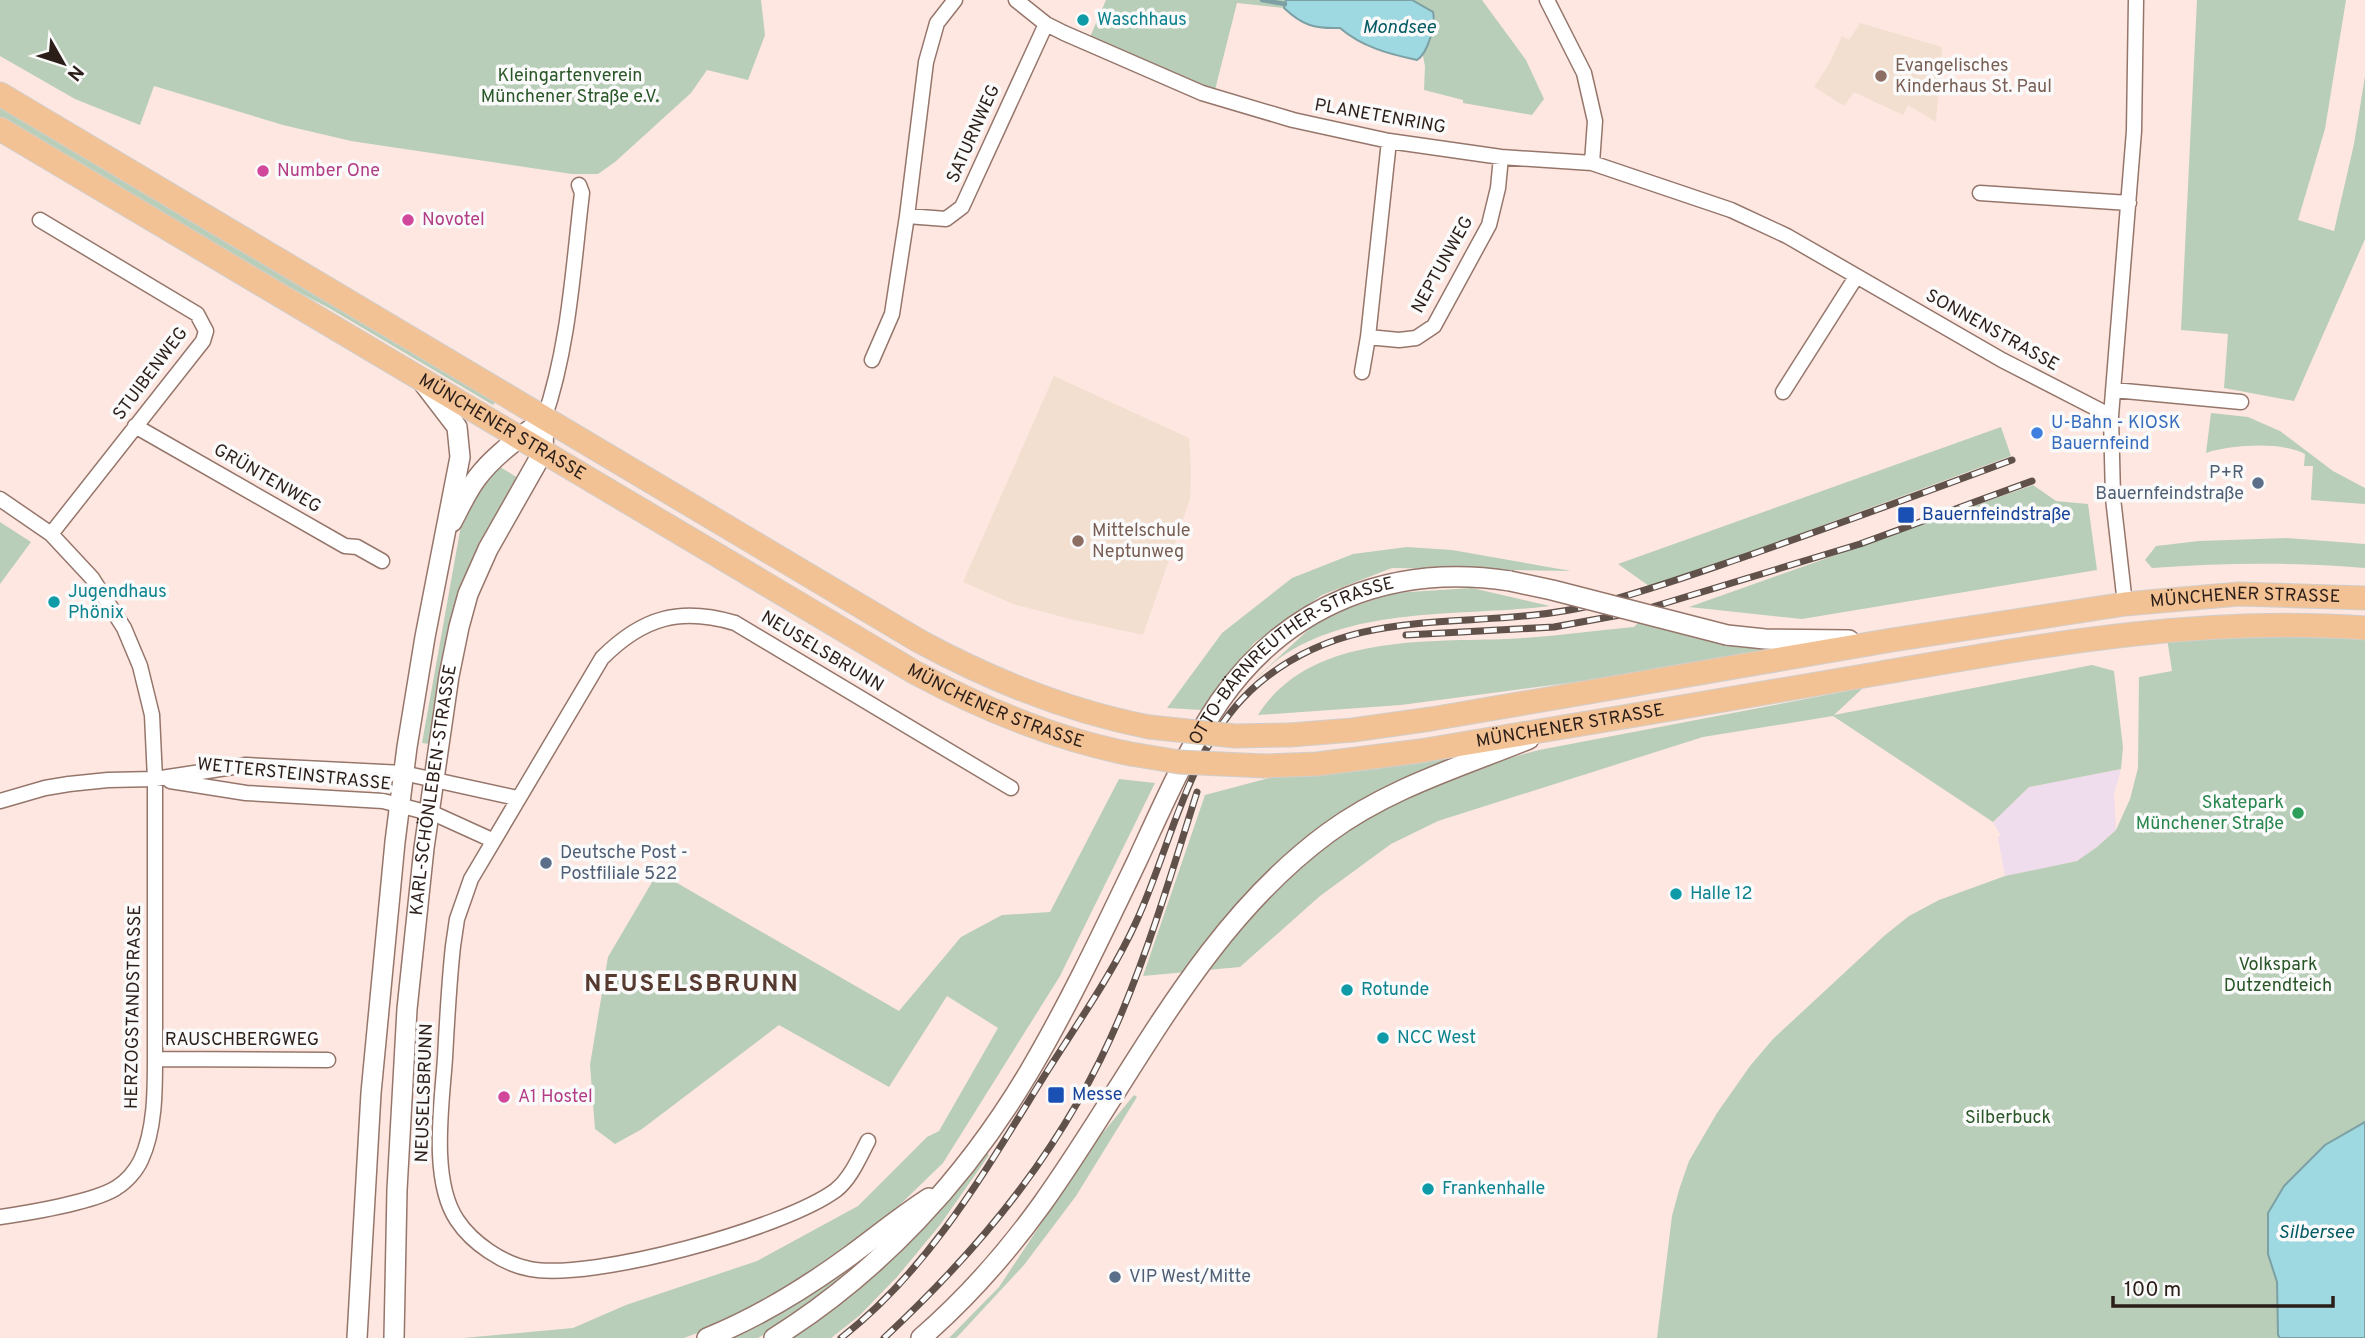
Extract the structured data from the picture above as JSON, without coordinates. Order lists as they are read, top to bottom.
{
  "streets": {
    "main road": ["MÜNCHENER STRASSE", "OTTO-BÄRNREUTHER-STRASSE", "KARL-SCHÖNLEBEN-STRASSE"],
    "street": [
      "PLANETENRING",
      "SATURNWEG",
      "NEPTUNWEG",
      "SONNENSTRASSE",
      "STUIBENWEG",
      "GRÜNTENWEG",
      "NEUSELSBRUNN",
      "WETTERSTEINSTRASSE",
      "HERZOGSTANDSTRASSE",
      "RAUSCHBERGWEG"
    ]
  },
  "crossings": [
    ["PLANETENRING", "SATURNWEG"],
    ["PLANETENRING", "NEPTUNWEG"],
    ["PLANETENRING", "SONNENSTRASSE"],
    ["STUIBENWEG", "GRÜNTENWEG"],
    ["STUIBENWEG", "HERZOGSTANDSTRASSE"],
    ["MÜNCHENER STRASSE", "OTTO-BÄRNREUTHER-STRASSE"],
    ["MÜNCHENER STRASSE", "KARL-SCHÖNLEBEN-STRASSE"],
    ["WETTERSTEINSTRASSE", "KARL-SCHÖNLEBEN-STRASSE"],
    ["WETTERSTEINSTRASSE", "HERZOGSTANDSTRASSE"],
    ["HERZOGSTANDSTRASSE", "RAUSCHBERGWEG"]
  ],
  "districts": ["NEUSELSBRUNN"],
  "water": ["Mondsee", "Silbersee"],
  "parks": ["Kleingartenverein Münchener Straße e.V.", "Volkspark Dutzendteich", "Silberbuck"],
  "places": {
    "other": [
      "Waschhaus",
      "Evangelisches Kinderhaus St. Paul",
      "Number One",
      "Novotel",
      "U-Bahn - KIOSK Bauernfeind",
      "P+R Bauernfeindstraße",
      "Mittelschule Neptunweg",
      "Jugendhaus Phönix",
      "Skatepark Münchener Straße",
      "Deutsche Post - Postfiliale 522",
      "Halle 12",
      "Rotunde",
      "NCC West",
      "A1 Hostel",
      "Frankenhalle",
      "VIP West/Mitte"
    ],
    "transit": ["Bauernfeindstraße", "Messe"]
  },
  "scale_bar": "100 m",
  "north": "bottom right"
}
